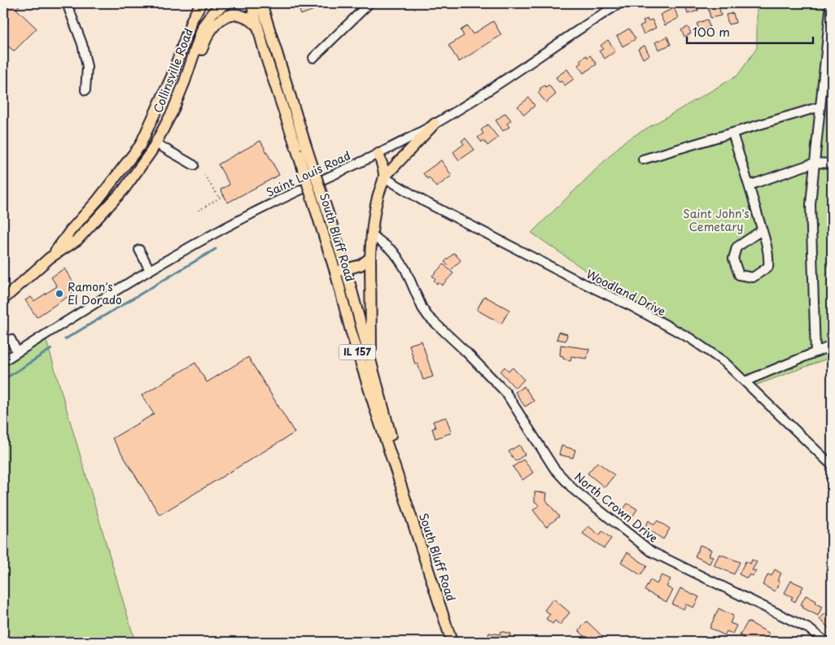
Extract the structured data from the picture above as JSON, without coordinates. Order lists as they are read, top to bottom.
{
  "streets": {
    "main road": ["Collinsville Road", "South Bluff Road", "IL 157"],
    "street": ["Saint Louis Road", "Woodland Drive", "North Crown Drive"]
  },
  "parks": ["Saint John's Cemetary"],
  "places": ["Ramon's El Dorado"],
  "scale_bar": "100 m"
}
